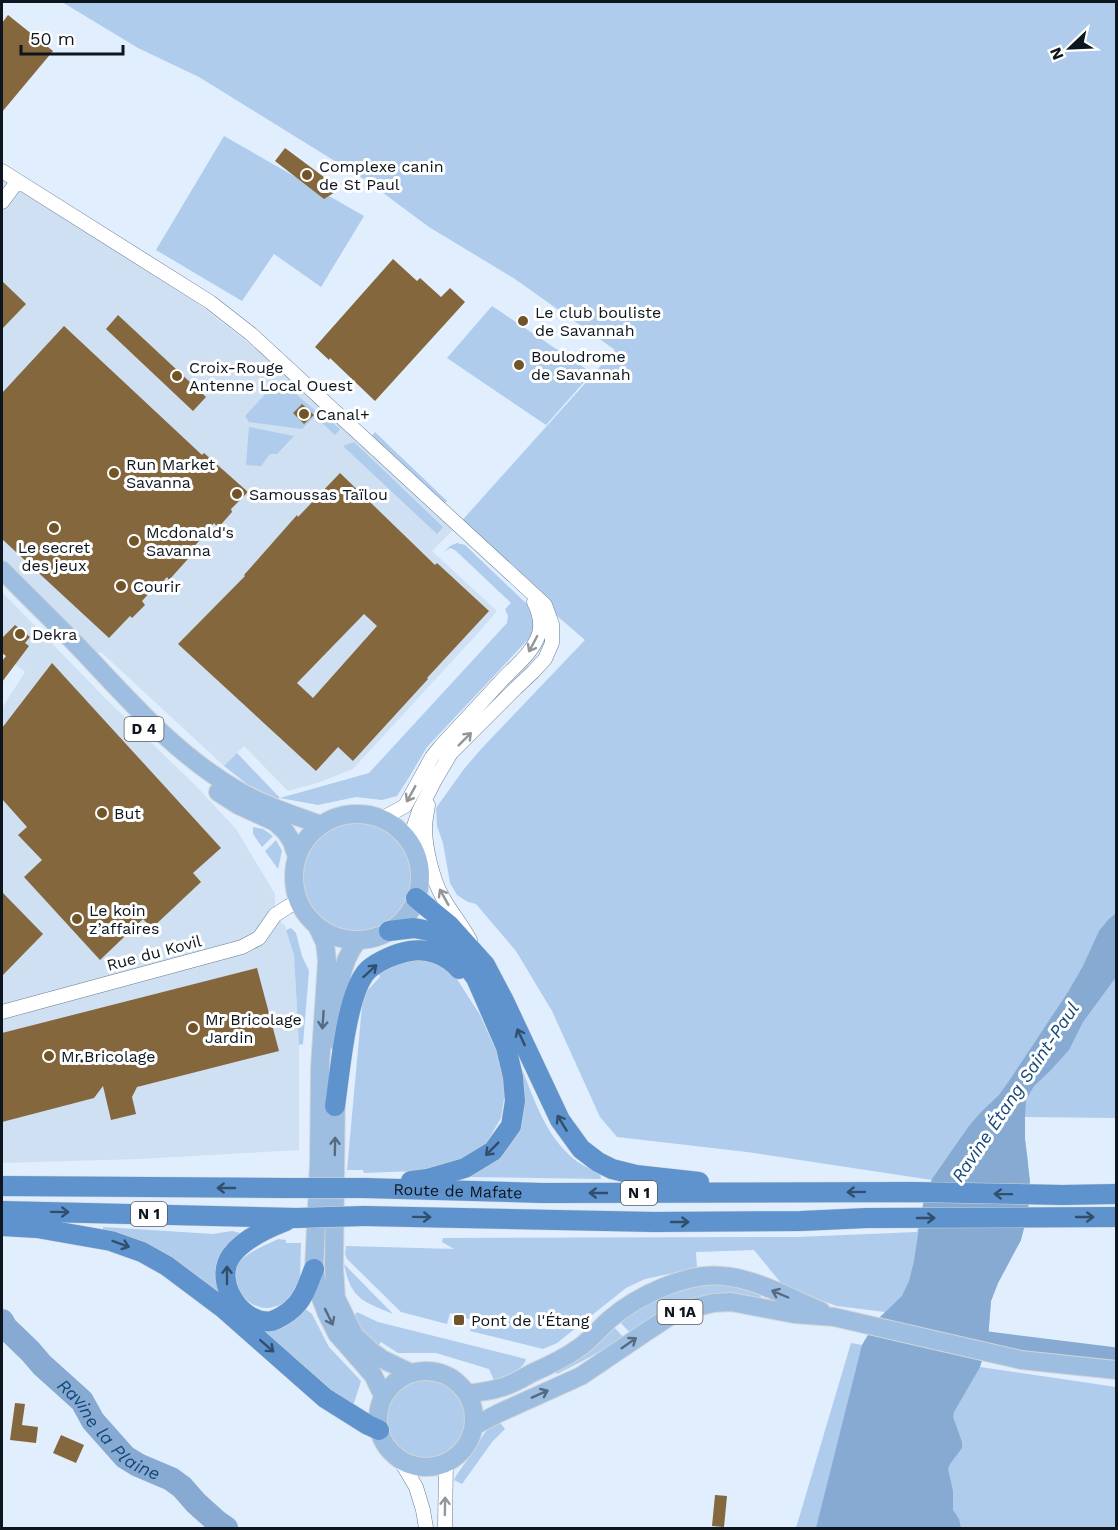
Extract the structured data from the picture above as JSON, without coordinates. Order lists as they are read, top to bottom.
{
  "streets": {
    "highway": ["Route de Mafate", "N 1"],
    "main road": ["D 4", "N 1A"],
    "street": ["Rue du Kovil"]
  },
  "crossings": [
    ["D 4", "Rue du Kovil"]
  ],
  "water": ["Ravine Étang Saint-Paul", "Ravine la Plaine"],
  "places": {
    "other": [
      "Complexe canin de St Paul",
      "Le club bouliste de Savannah",
      "Boulodrome de Savannah",
      "Croix-Rouge Antenne Local Ouest",
      "Canal+",
      "Run Market Savanna",
      "Samoussas Taïlou",
      "Le secret des jeux",
      "Mcdonald's Savanna",
      "Courir",
      "Dekra",
      "But",
      "Le koin z’affaires",
      "Mr Bricolage Jardin",
      "Mr.Bricolage"
    ],
    "transit": ["Pont de l'Étang"]
  },
  "scale_bar": "50 m",
  "north": "bottom left"
}
